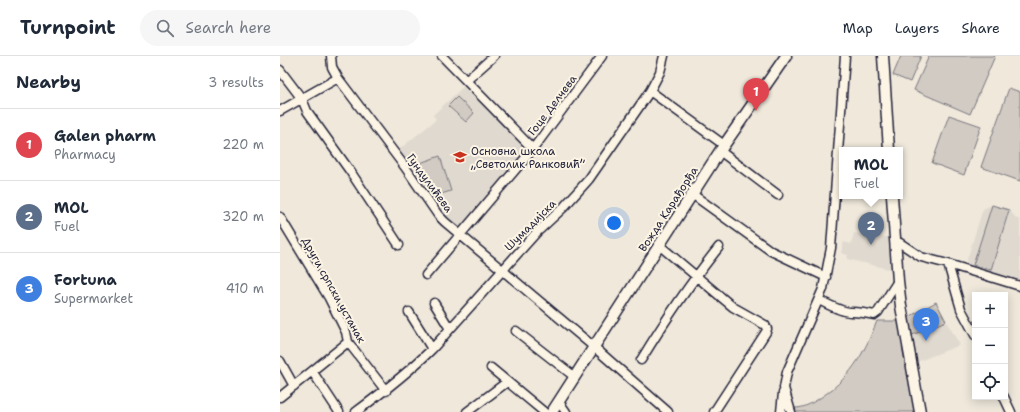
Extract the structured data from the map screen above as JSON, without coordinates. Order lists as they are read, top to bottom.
{
  "streets": {
    "main road": ["Вожда Карађорђа"],
    "street": [
      "Гоце Делчева",
      "Гундулићева",
      "Шумадијска",
      "Други српски устанак"
    ]
  },
  "crossings": [
    ["Гоце Делчева", "Гундулићева"],
    ["Гундулићева", "Вожда Карађорђа"],
    ["Гундулићева", "Шумадијска"],
    ["Шумадијска", "Други српски устанак"]
  ],
  "places": {
    "school or university": ["Основна школа „Светолик Ранковић”"]
  },
  "page": {
    "header": "Turnpoint",
    "search": "Search here",
    "nav": ["Map", "Layers", "Share"],
    "heading": ["Nearby", "3 results"],
    "pins": ["1", "2", "3"],
    "list": [
      {
        "mark": "1",
        "name": "Galen pharm",
        "note": "Pharmacy",
        "value": "220 m"
      },
      {
        "mark": "2",
        "name": "MOL",
        "note": "Fuel",
        "value": "320 m"
      },
      {
        "mark": "3",
        "name": "Fortuna",
        "note": "Supermarket",
        "value": "410 m"
      }
    ],
    "popup": ["MOL", "Fuel"],
    "map_buttons": ["+", "−"]
  }
}
